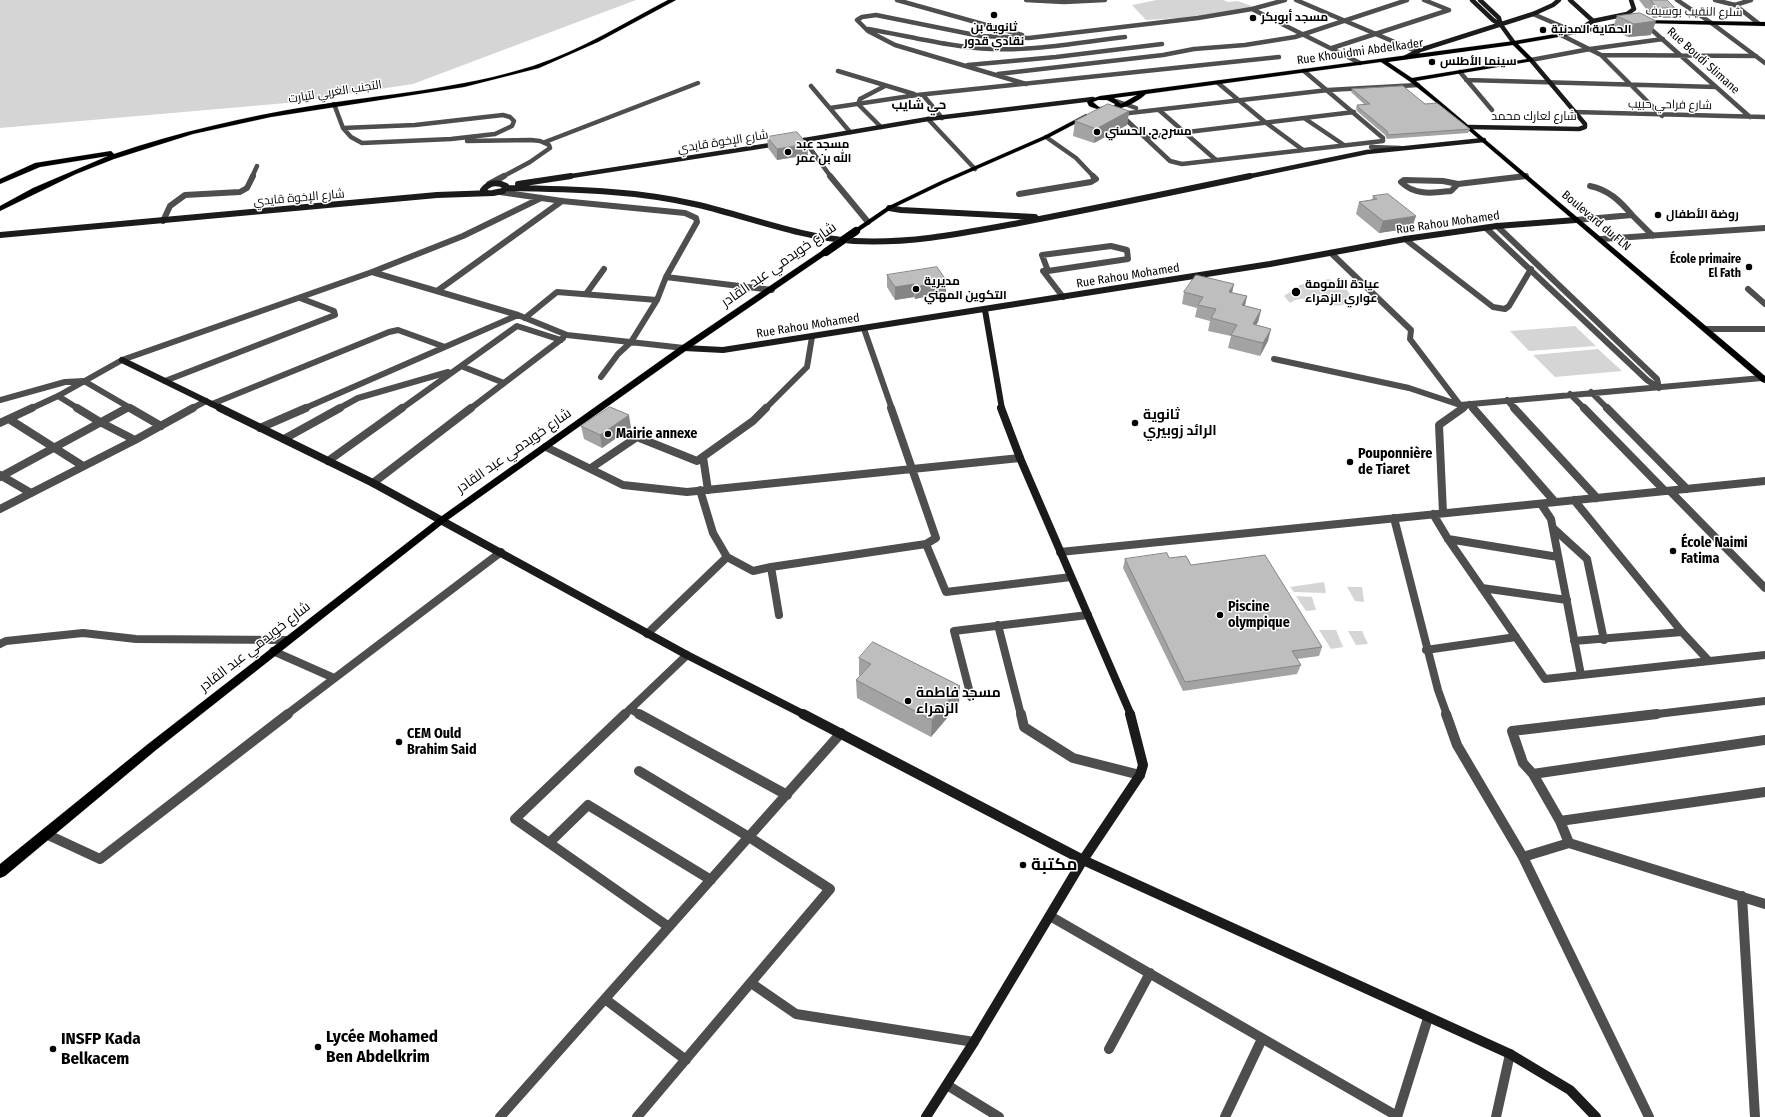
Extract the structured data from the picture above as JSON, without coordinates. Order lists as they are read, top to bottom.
{
  "streets": {
    "highway": ["التجنب الغربي لتيارت"],
    "main road": [
      "شلرع النقيب بوسيف",
      "Rue Khouidmi Abdelkader",
      "Boulevard du FLN",
      "شارع خويدمي عبد القادر"
    ],
    "street": [
      "Rue Boudi Slimane",
      "شارع فراحي حبيب",
      "شارع لعارك محمد",
      "شارع الإخوة قايدي",
      "Rue Rahou Mohamed"
    ]
  },
  "crossings": [
    ["شلرع النقيب بوسيف", "Rue Khouidmi Abdelkader"],
    ["شلرع النقيب بوسيف", "Rue Boudi Slimane"],
    ["Rue Khouidmi Abdelkader", "Boulevard du FLN"],
    ["Rue Khouidmi Abdelkader", "شارع خويدمي عبد القادر"],
    ["Rue Boudi Slimane", "شارع فراحي حبيب"],
    ["شارع فراحي حبيب", "شارع لعارك محمد"],
    ["شارع لعارك محمد", "Boulevard du FLN"],
    ["Boulevard du FLN", "Rue Rahou Mohamed"],
    ["Rue Rahou Mohamed", "شارع خويدمي عبد القادر"]
  ],
  "districts": ["حي شايب"],
  "places": [
    "ثانوية بن نقادي قدور",
    "مسجد أبوبكر",
    "الحماية المدنية",
    "سينما الأطلس",
    "مسرح ح. الحسني",
    "مسجد عبد الله بن عمر",
    "روضة الأطفال",
    "École primaire El Fath",
    "مديرية التكوين المهني",
    "عيادة الأمومة عواري الزهراء",
    "ثانوية الرائد زوبيري",
    "Mairie annexe",
    "Pouponnière de Tiaret",
    "École Naimi Fatima",
    "Piscine olympique",
    "مسجد فاطمة الزهراء",
    "CEM Ould Brahim Said",
    "مكتبة",
    "Lycée Mohamed Ben Abdelkrim",
    "INSFP Kada Belkacem"
  ]
}
